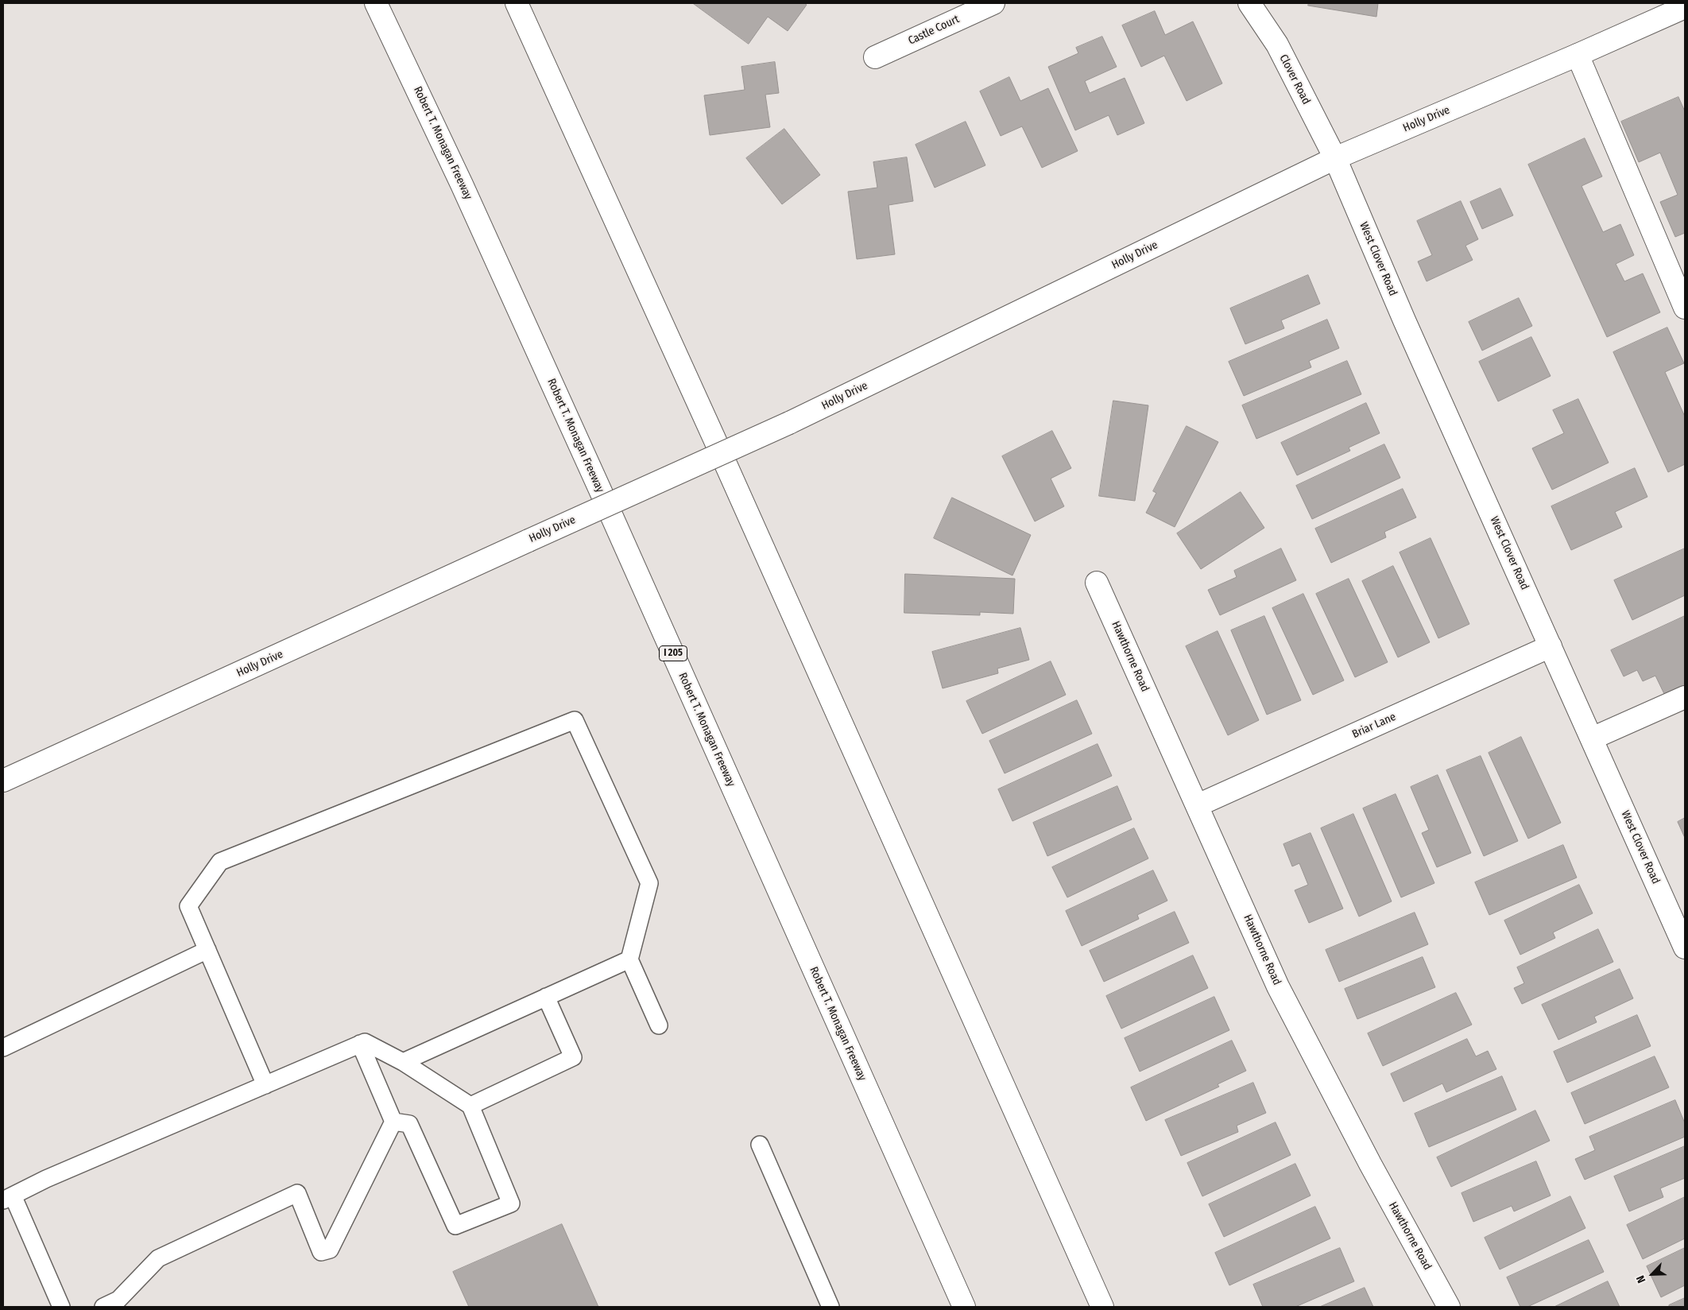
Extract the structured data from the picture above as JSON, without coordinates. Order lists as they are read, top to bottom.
{
  "streets": {
    "main road": [
      "Castle Court",
      "Clover Road",
      "Holly Drive",
      "Robert T. Monagan Freeway",
      "West Clover Road",
      "I 205",
      "Hawthorne Road",
      "Briar Lane"
    ]
  },
  "crossings": [
    ["Clover Road", "Holly Drive"],
    ["Clover Road", "West Clover Road"],
    ["Holly Drive", "West Clover Road"],
    ["West Clover Road", "Briar Lane"],
    ["Hawthorne Road", "Briar Lane"]
  ],
  "north": "bottom left"
}
